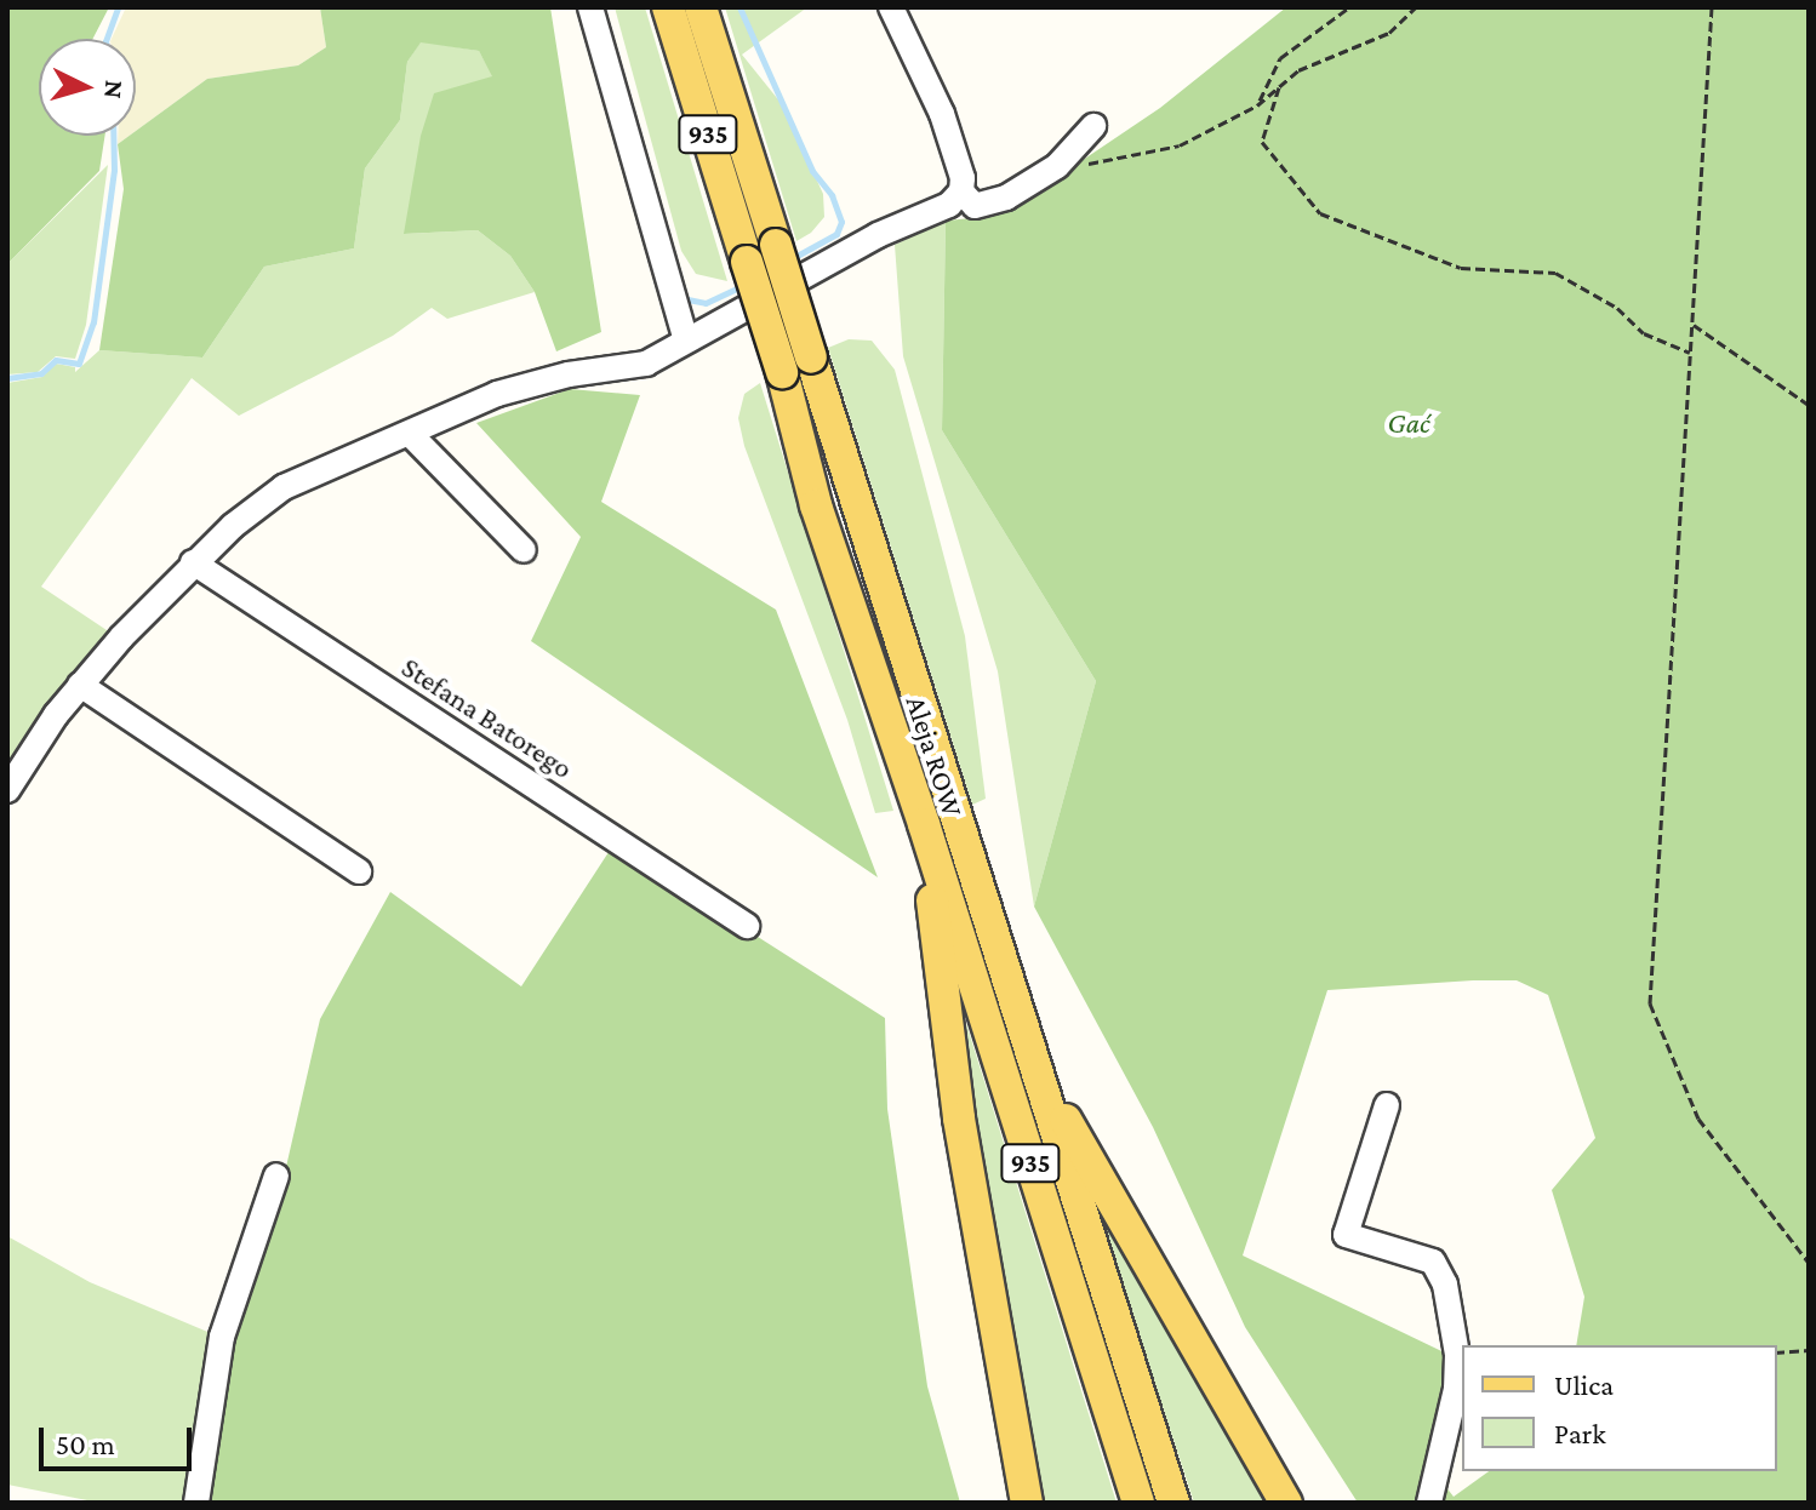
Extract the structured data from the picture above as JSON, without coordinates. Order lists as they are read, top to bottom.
{
  "streets": {
    "main road": ["935", "Aleja ROW"],
    "street": ["Stefana Batorego"]
  },
  "parks": ["Gać"],
  "legend": ["Ulica", "Park"],
  "scale_bar": "50 m",
  "north": "right"
}
